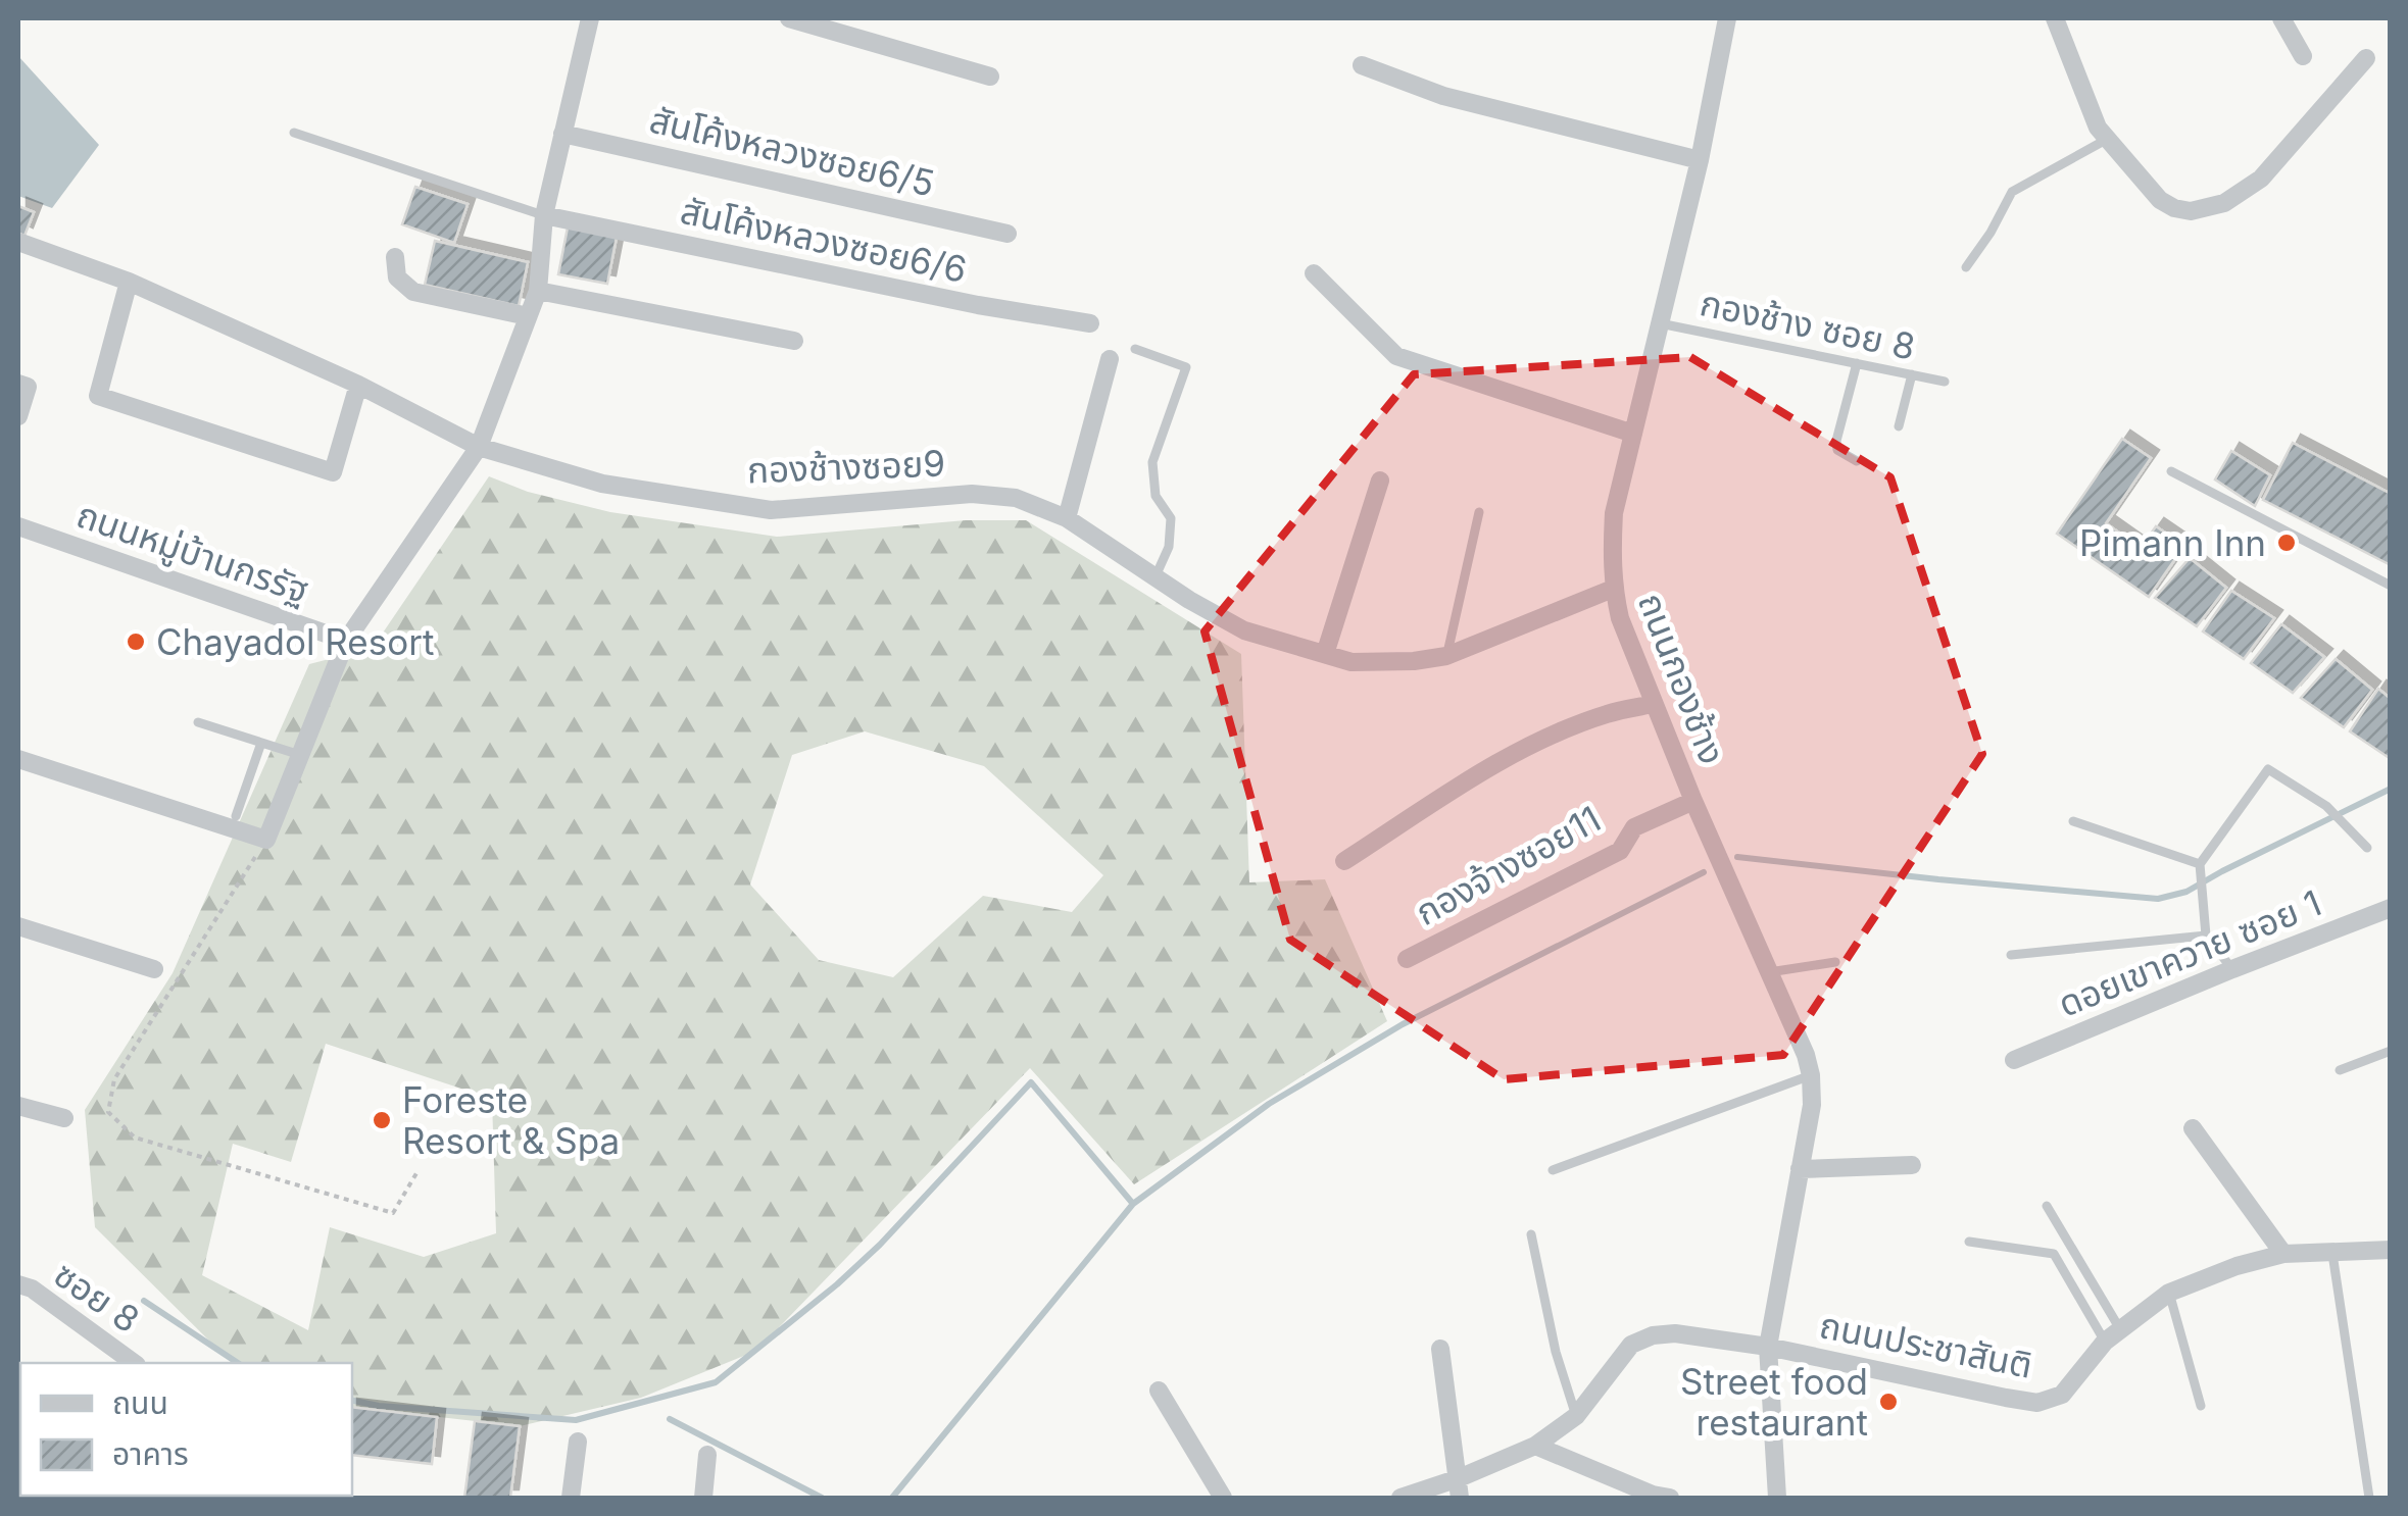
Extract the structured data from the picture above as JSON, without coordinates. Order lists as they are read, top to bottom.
{
  "streets": {
    "street": [
      "สันโค้งหลวงซอย6/5",
      "สันโค้งหลวงซอย6/6",
      "กองช้างซอย9",
      "ถนนหมู่บ้านกรรัฐ",
      "ถนนกองช้าง",
      "กองจ้างซอย11",
      "ดอยเขาควาย ซอย 1",
      "ซอย 8",
      "ถนนประชาสันติ"
    ],
    "lane": ["กองช้าง ซอย 8"]
  },
  "crossings": [
    ["กองช้าง ซอย 8", "ถนนกองช้าง"],
    ["กองช้างซอย9", "ถนนกองช้าง"],
    ["ถนนกองช้าง", "กองจ้างซอย11"],
    ["ถนนกองช้าง", "ถนนประชาสันติ"]
  ],
  "places": [
    "Pimann Inn",
    "Chayadol Resort",
    "Foreste Resort & Spa",
    "Street food restaurant"
  ],
  "legend": ["ถนน", "อาคาร"]
}
